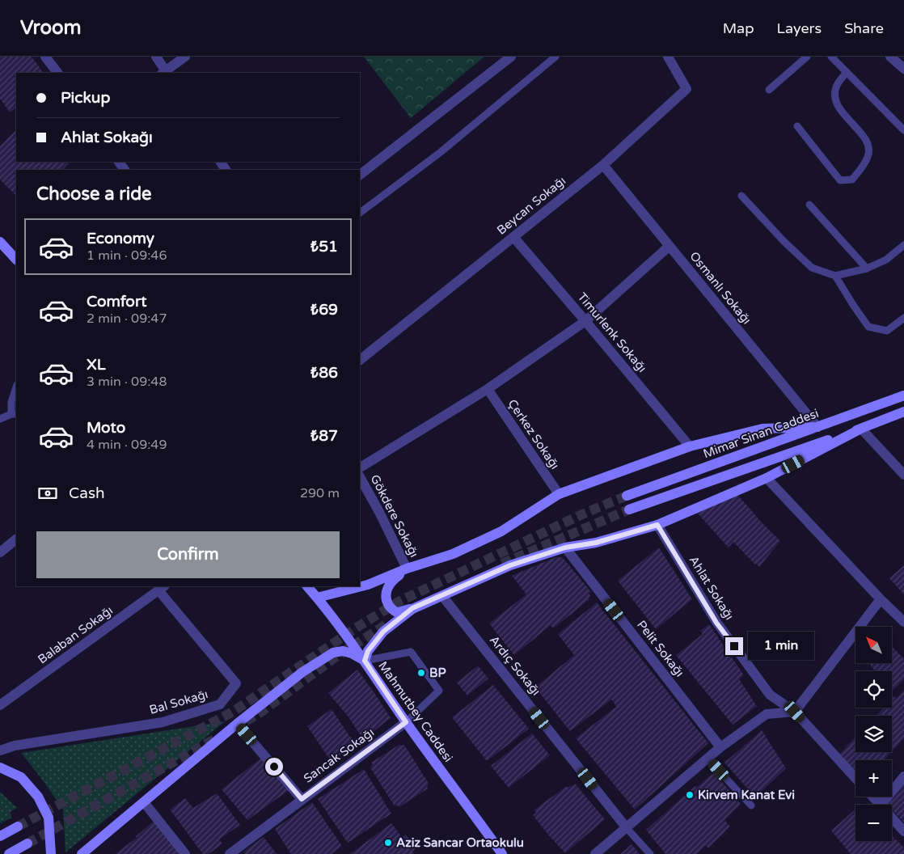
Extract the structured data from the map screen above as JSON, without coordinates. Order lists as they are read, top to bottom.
{
  "streets": {
    "main road": ["Mimar Sinan Caddesi", "Mahmutbey Caddesi"],
    "street": [
      "Beycan Sokağı",
      "Osmanlı Sokağı",
      "Timurlenk Sokağı",
      "Çerkez Sokağı",
      "Gökdere Sokağı",
      "Ahlat Sokağı",
      "Balaban Sokağı",
      "Pelit Sokağı",
      "Ardıç Sokağı",
      "Bal Sokağı",
      "Sancak Sokağı"
    ]
  },
  "crossings": [
    ["Beycan Sokağı", "Osmanlı Sokağı"],
    ["Beycan Sokağı", "Timurlenk Sokağı"],
    ["Osmanlı Sokağı", "Mimar Sinan Caddesi"],
    ["Balaban Sokağı", "Bal Sokağı"],
    ["Mahmutbey Caddesi", "Sancak Sokağı"]
  ],
  "places": ["BP", "Kirvem Kanat Evi", "Aziz Sancar Ortaokulu"],
  "north": "top left",
  "page": {
    "header": "Vroom",
    "nav": ["Map", "Layers", "Share"],
    "banner": ["Pickup", "Ahlat Sokağı"],
    "heading": "Choose a ride",
    "list": [
      {
        "name": "Economy",
        "note": "1 min · 09:46",
        "value": "₺51"
      },
      {
        "name": "Comfort",
        "note": "2 min · 09:47",
        "value": "₺69"
      },
      {
        "name": "XL",
        "note": "3 min · 09:48",
        "value": "₺86"
      },
      {
        "name": "Moto",
        "note": "4 min · 09:49",
        "value": "₺87"
      }
    ],
    "pay": ["Cash", "290 m"],
    "buttons": "Confirm",
    "map_buttons": ["+", "−"],
    "bubble": "1 min"
  }
}
